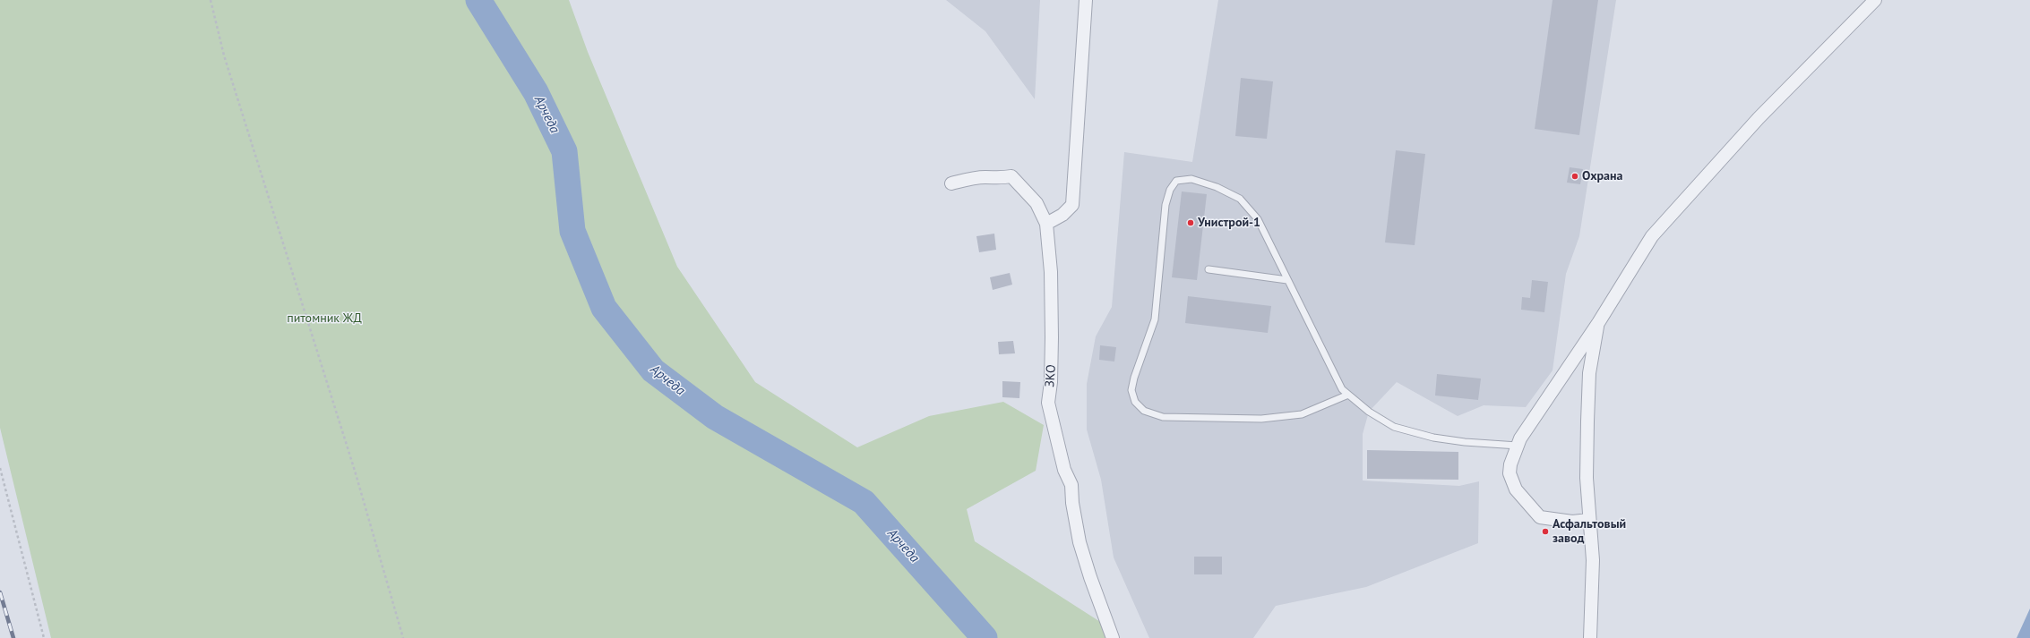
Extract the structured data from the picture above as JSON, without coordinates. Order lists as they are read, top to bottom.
{
  "streets": {
    "street": ["ЗКО"]
  },
  "water": ["Арчеда"],
  "parks": ["питомник ЖД"],
  "places": ["Охрана", "Унистрой-1", "Асфальтовый завод"]
}
